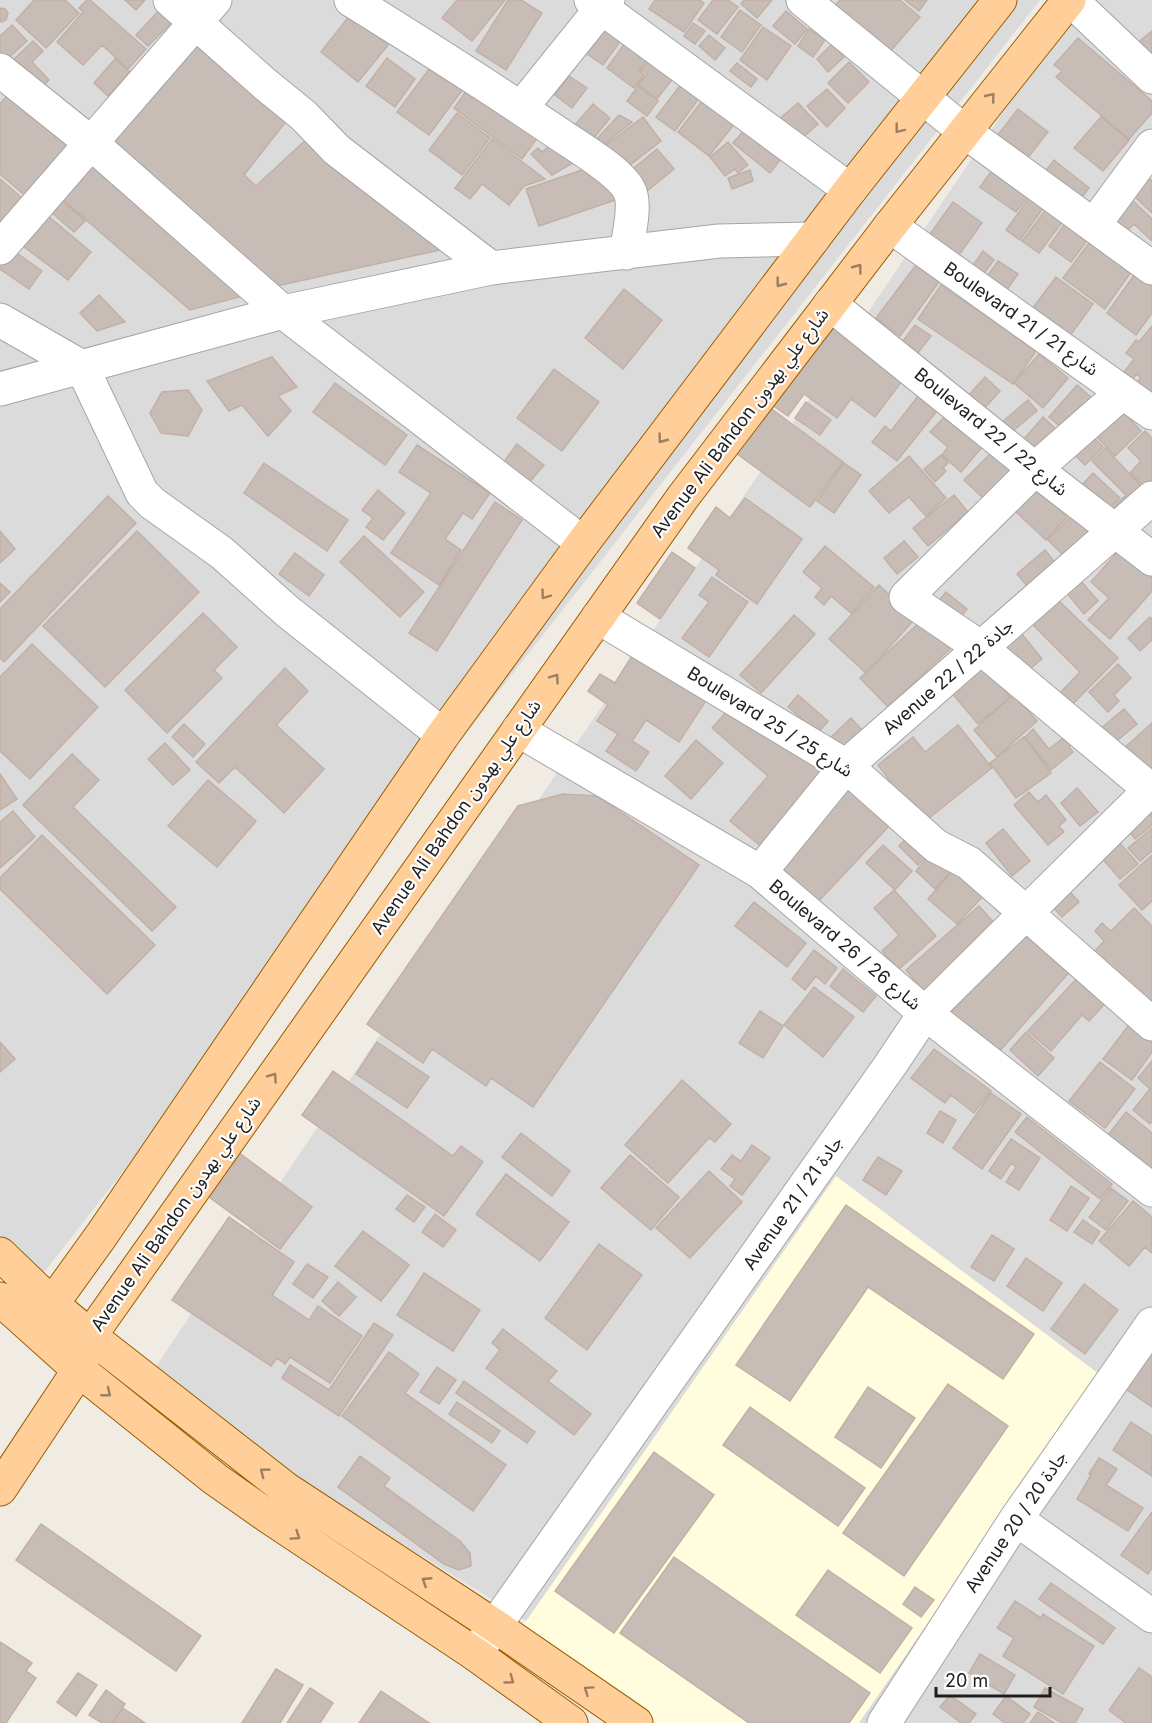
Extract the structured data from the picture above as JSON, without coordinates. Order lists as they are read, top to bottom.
{
  "streets": {
    "main road": ["Avenue Ali Bahdon شارع علي بهدون"],
    "street": [
      "Boulevard 21 / شارع 21",
      "Boulevard 22 / شارع 22",
      "Avenue 22 / جادة 22",
      "Boulevard 25 / شارع 25",
      "Boulevard 26 / شارع 26",
      "Avenue 21 / جادة 21",
      "Avenue 20 / جادة 20"
    ]
  },
  "crossings": [
    ["Boulevard 21 / شارع 21", "Avenue Ali Bahdon شارع علي بهدون"],
    ["Avenue Ali Bahdon شارع علي بهدون", "Boulevard 22 / شارع 22"],
    ["Avenue Ali Bahdon شارع علي بهدون", "Boulevard 25 / شارع 25"],
    ["Avenue Ali Bahdon شارع علي بهدون", "Boulevard 26 / شارع 26"],
    ["Boulevard 22 / شارع 22", "Avenue 22 / جادة 22"],
    ["Avenue 22 / جادة 22", "Boulevard 25 / شارع 25"],
    ["Avenue 22 / جادة 22", "Boulevard 26 / شارع 26"],
    ["Boulevard 25 / شارع 25", "Avenue 21 / جادة 21"],
    ["Boulevard 26 / شارع 26", "Avenue 21 / جادة 21"]
  ],
  "scale_bar": "20 m"
}
